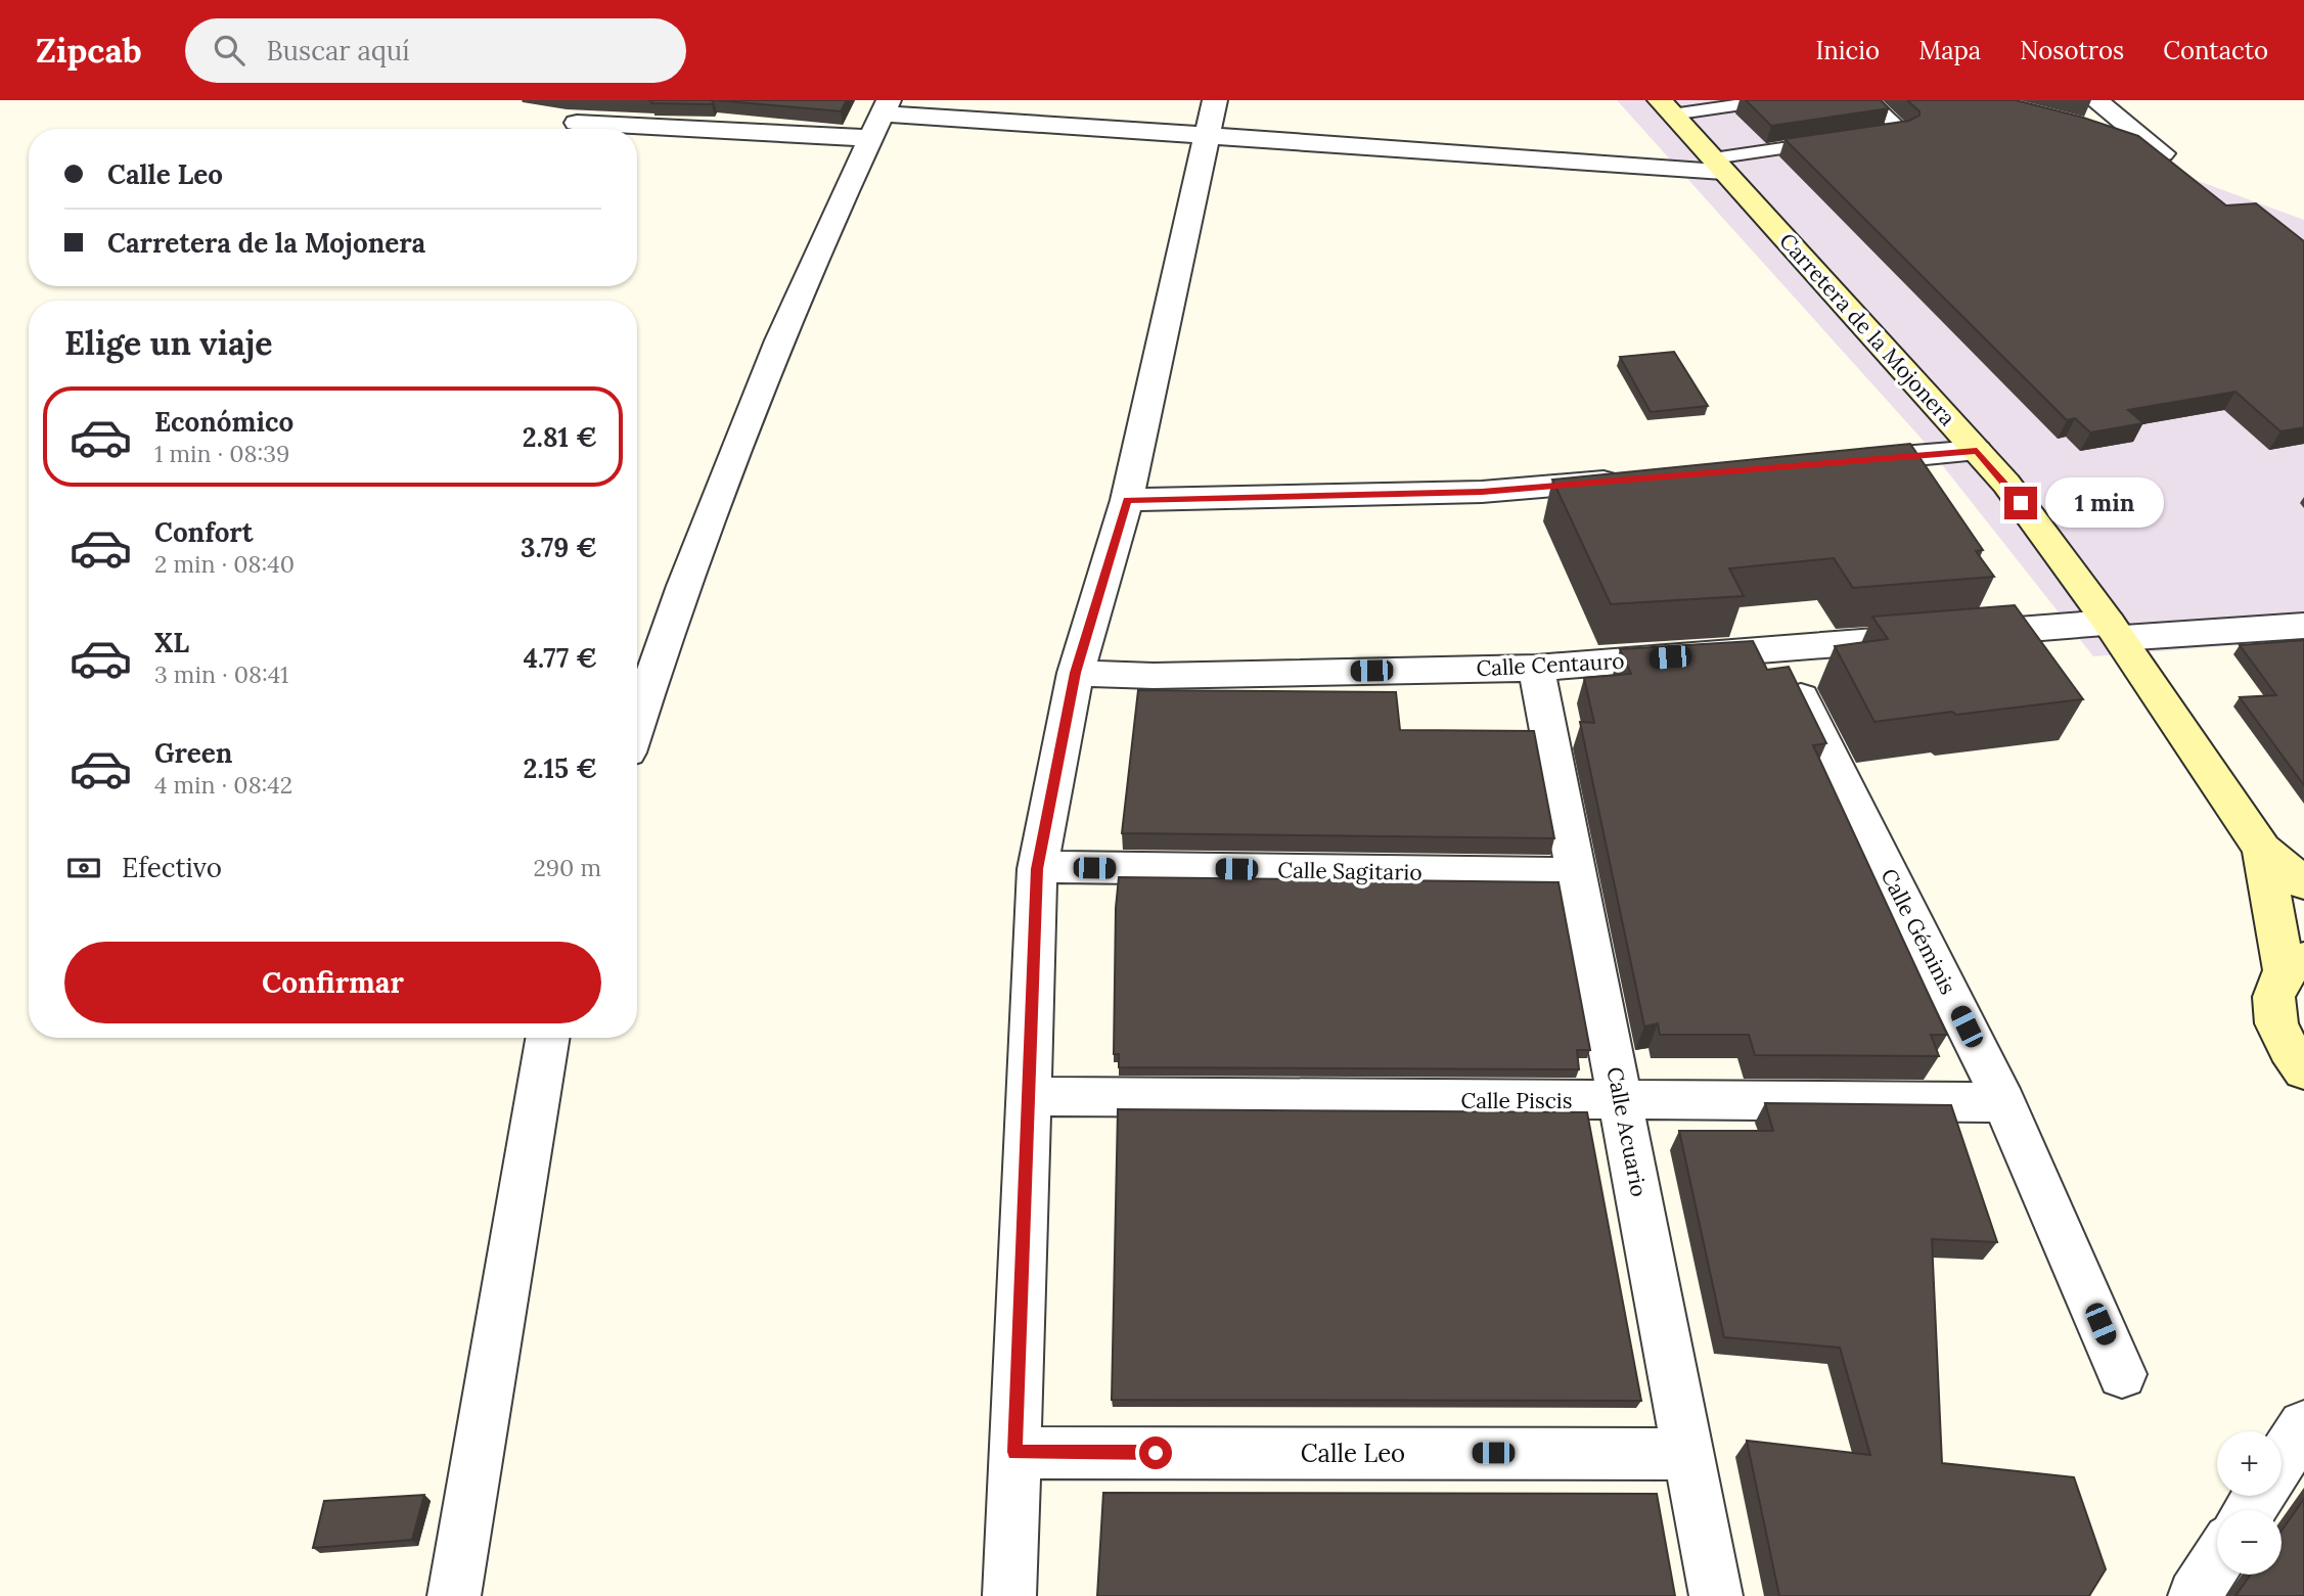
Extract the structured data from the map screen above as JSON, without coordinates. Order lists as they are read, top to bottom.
{
  "streets": {
    "street": [
      "Carretera de la Mojonera",
      "Calle Centauro",
      "Calle Sagitario",
      "Calle Géminis",
      "Calle Piscis",
      "Calle Acuario",
      "Calle Leo"
    ]
  },
  "crossings": [
    ["Carretera de la Mojonera", "Calle Centauro"],
    ["Calle Centauro", "Calle Géminis"],
    ["Calle Centauro", "Calle Acuario"],
    ["Calle Sagitario", "Calle Acuario"],
    ["Calle Géminis", "Calle Piscis"],
    ["Calle Piscis", "Calle Acuario"],
    ["Calle Acuario", "Calle Leo"]
  ],
  "page": {
    "header": "Zipcab",
    "search": "Buscar aquí",
    "nav": [
      "Inicio",
      "Mapa",
      "Nosotros",
      "Contacto"
    ],
    "banner": ["Calle Leo", "Carretera de la Mojonera"],
    "heading": "Elige un viaje",
    "list": [
      {
        "name": "Económico",
        "note": "1 min · 08:39",
        "value": "2.81 €"
      },
      {
        "name": "Confort",
        "note": "2 min · 08:40",
        "value": "3.79 €"
      },
      {
        "name": "XL",
        "note": "3 min · 08:41",
        "value": "4.77 €"
      },
      {
        "name": "Green",
        "note": "4 min · 08:42",
        "value": "2.15 €"
      }
    ],
    "bubble": "1 min",
    "pay": ["Efectivo", "290 m"],
    "buttons": "Confirmar",
    "map_buttons": ["+", "−"]
  }
}
